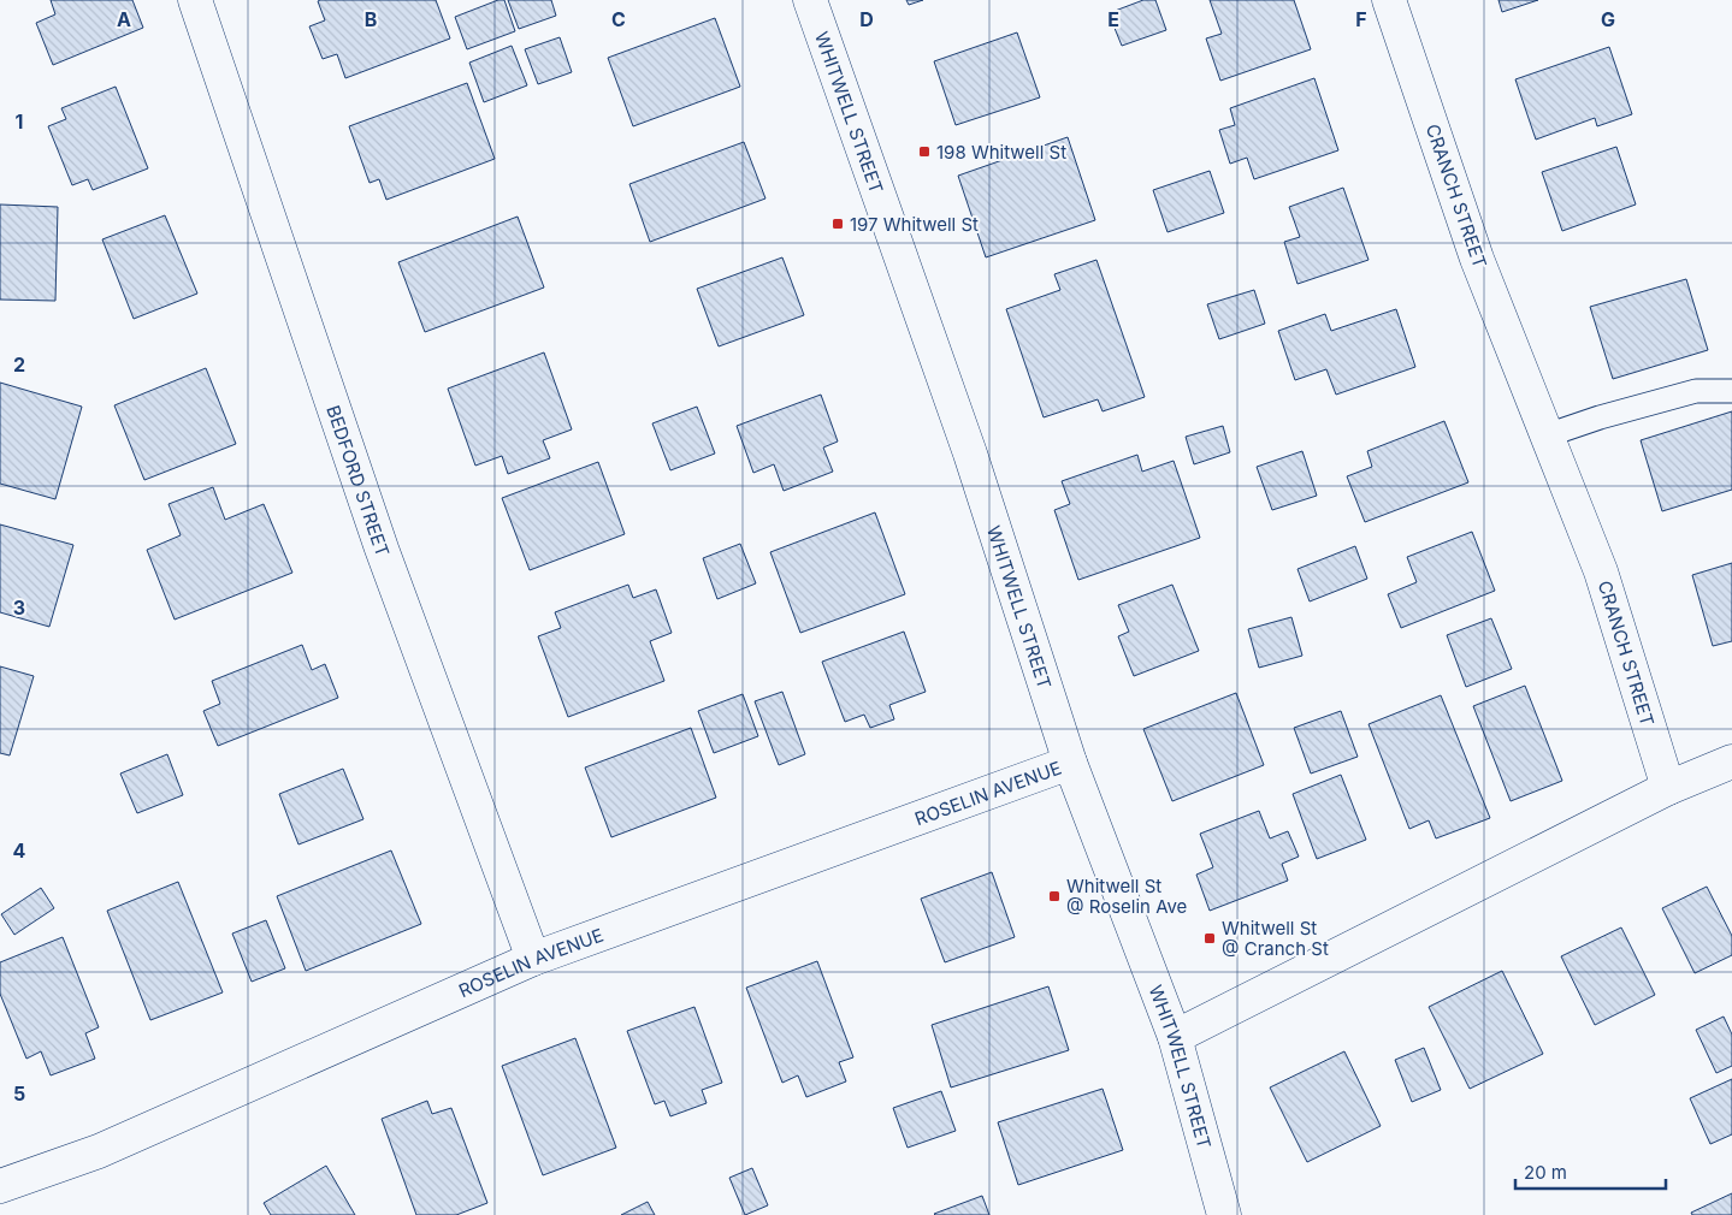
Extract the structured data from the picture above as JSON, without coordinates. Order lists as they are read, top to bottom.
{
  "streets": {
    "street": [
      "WHITWELL STREET",
      "CRANCH STREET",
      "BEDFORD STREET",
      "ROSELIN AVENUE"
    ]
  },
  "crossings": [
    ["WHITWELL STREET", "ROSELIN AVENUE"],
    ["BEDFORD STREET", "ROSELIN AVENUE"]
  ],
  "places": {
    "transit": [
      "198 Whitwell St",
      "197 Whitwell St",
      "Whitwell St @ Roselin Ave",
      "Whitwell St @ Cranch St"
    ]
  },
  "scale_bar": "20 m",
  "grid": {
    "columns": [
      "A",
      "B",
      "C",
      "D",
      "E",
      "F",
      "G"
    ],
    "rows": [
      "1",
      "2",
      "3",
      "4",
      "5"
    ]
  }
}
